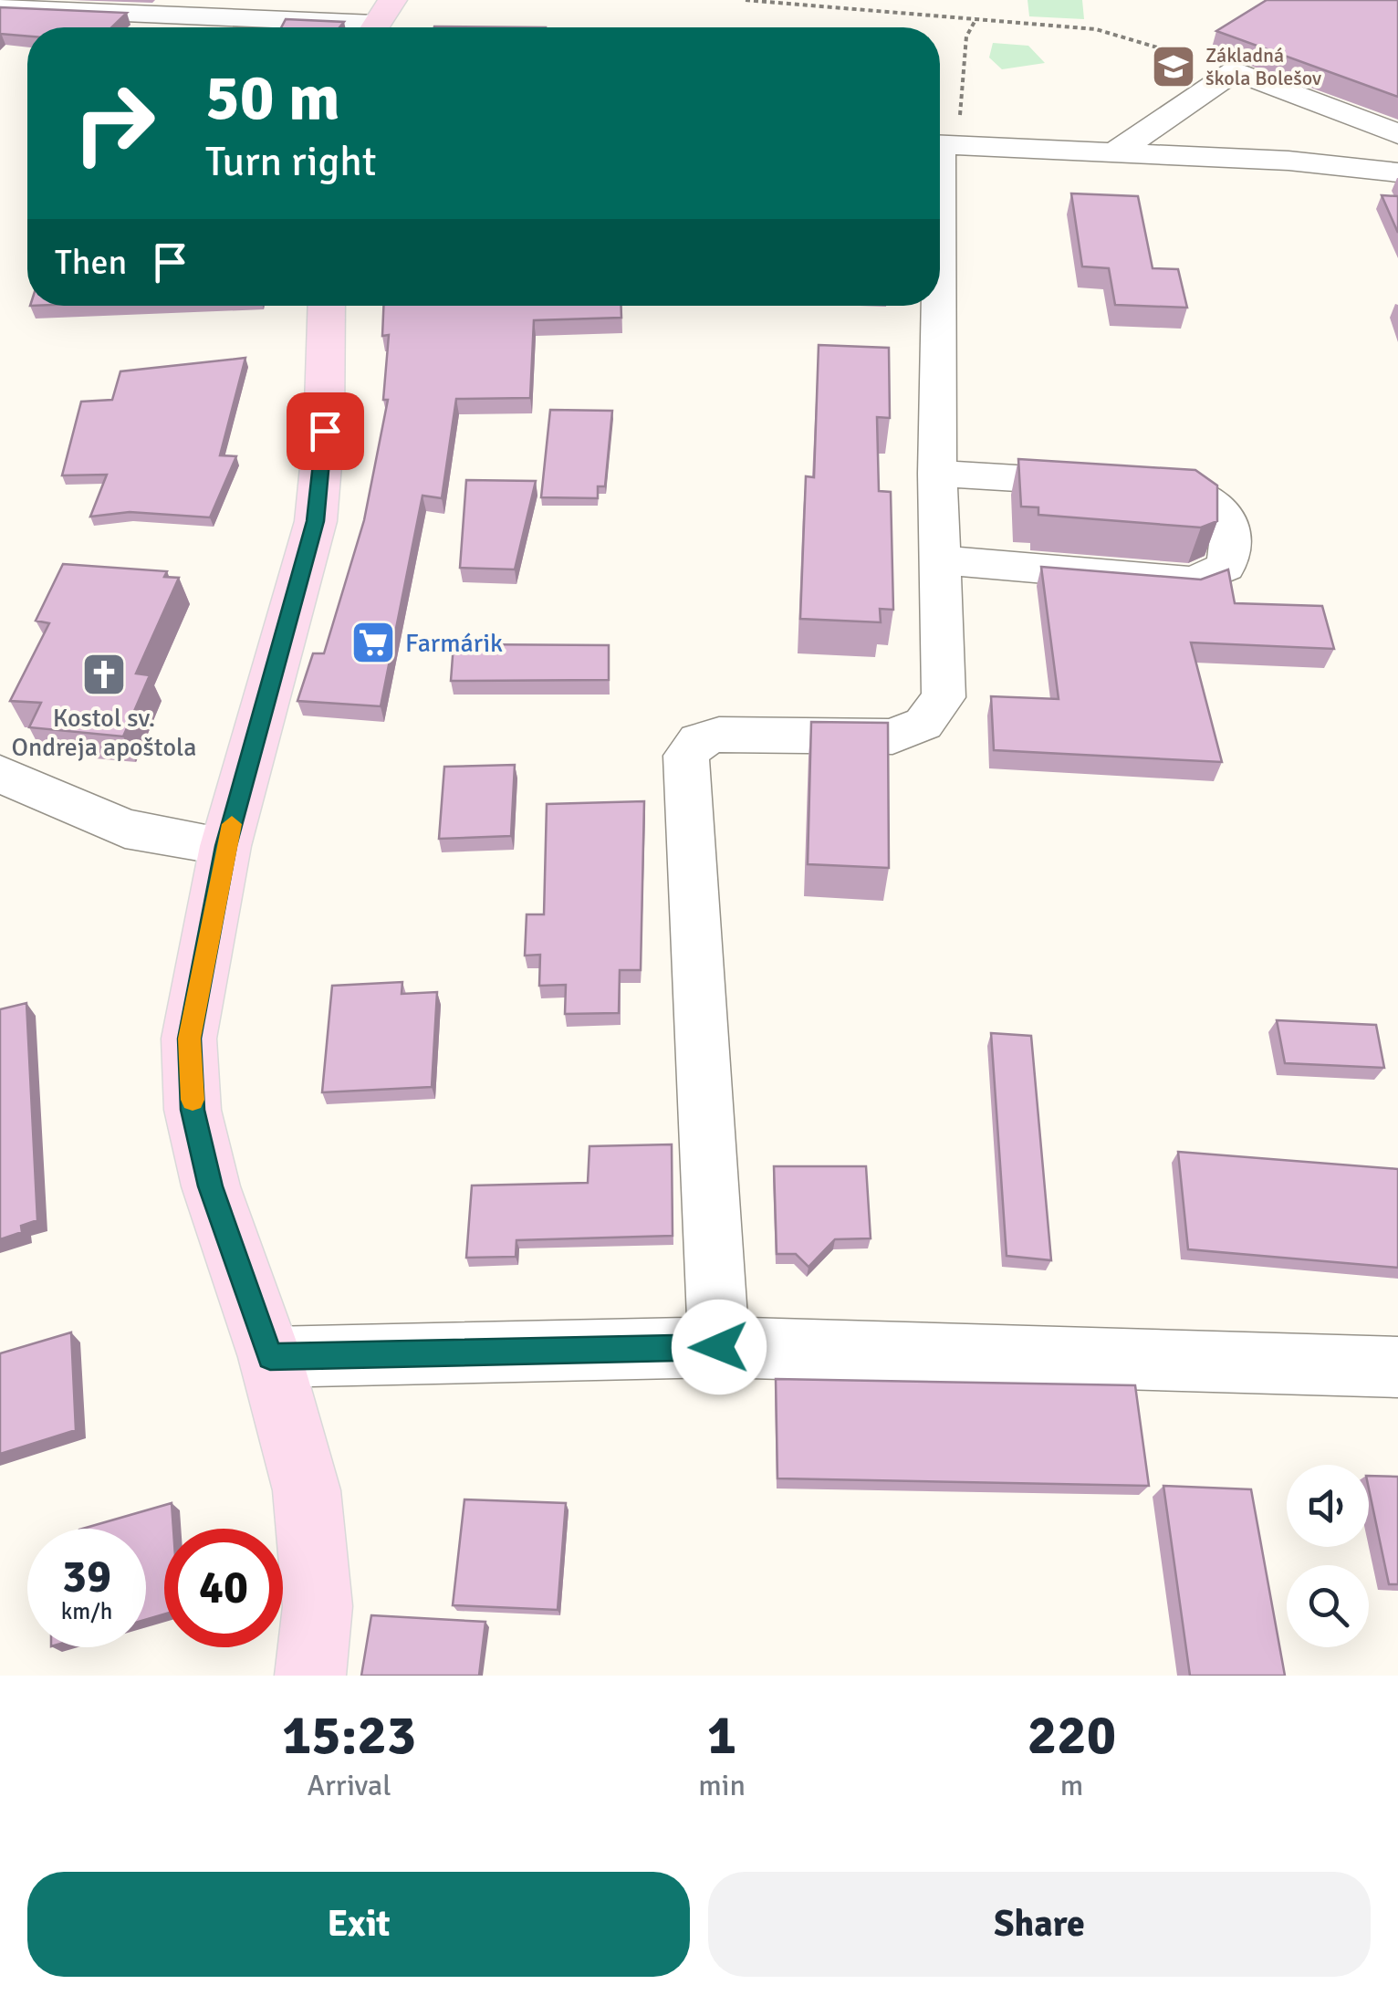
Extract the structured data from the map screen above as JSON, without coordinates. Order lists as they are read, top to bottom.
{
  "places": {
    "school or university": ["Základná škola Bolešov"],
    "supermarket": ["Farmárik"],
    "church": ["Kostol sv. Ondreja apoštola"]
  },
  "page": {
    "turn": ["50 m", "Turn right"],
    "then": "Then",
    "speed": "39 km/h",
    "limit": "40",
    "eta": [
      "15:23",
      "Arrival",
      "1",
      "min",
      "220",
      "m"
    ],
    "buttons": ["Exit", "Share"]
  }
}
